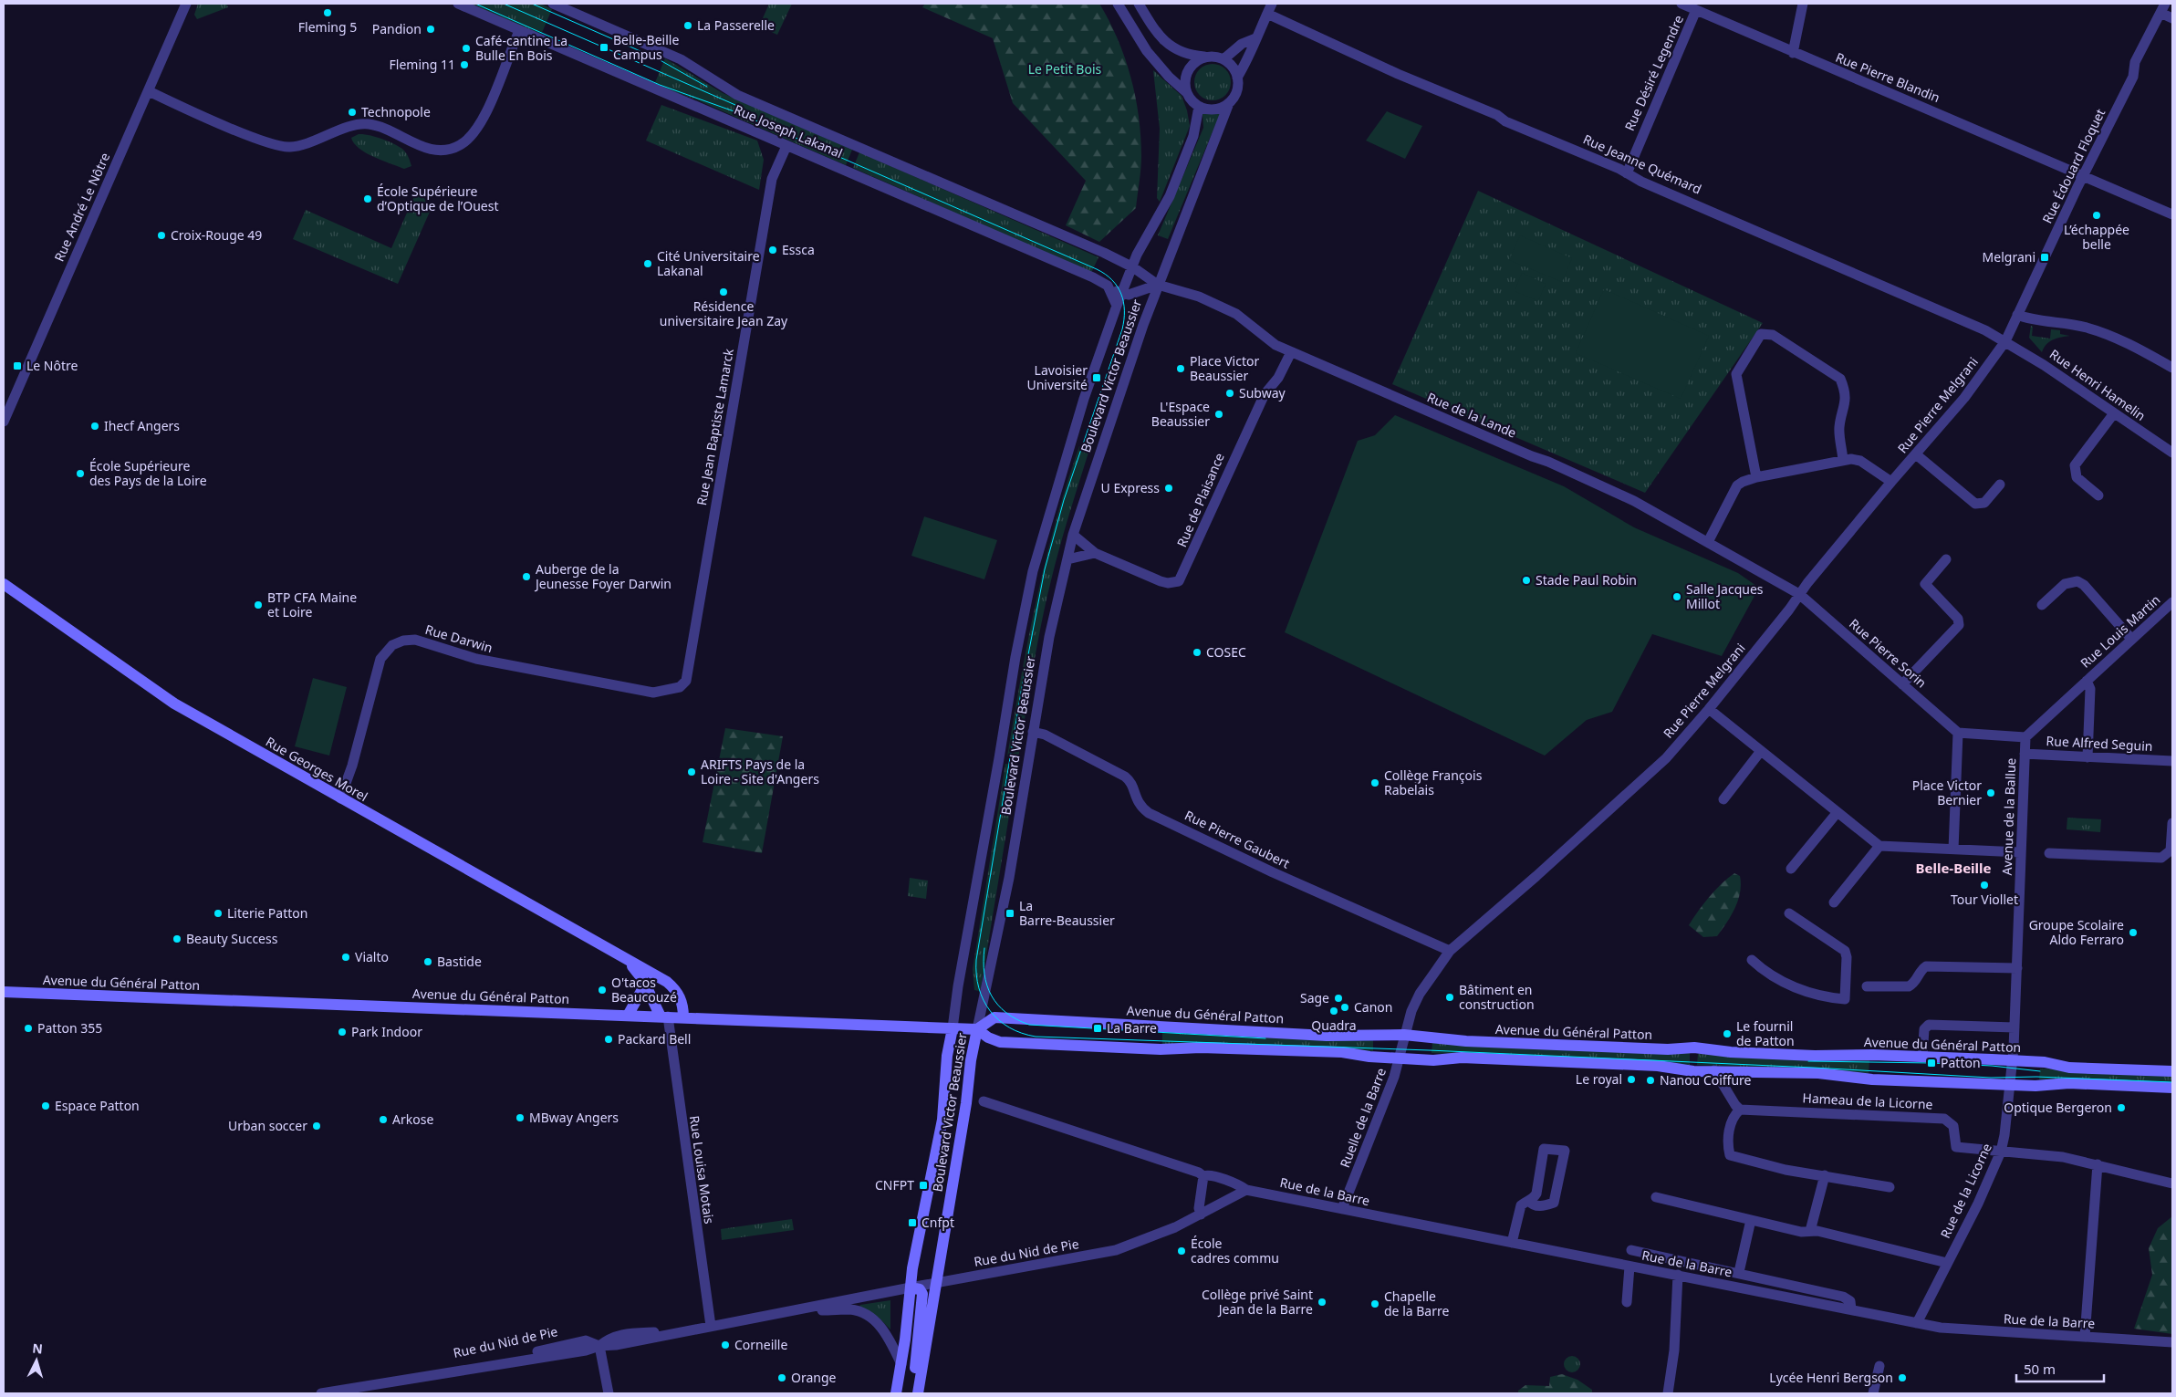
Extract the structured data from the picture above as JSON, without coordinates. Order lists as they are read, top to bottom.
{
  "streets": {
    "street": [
      "Rue Désiré Legendre",
      "Rue Pierre Blandin",
      "Rue Joseph Lakanal",
      "Rue Jeanne Quémard",
      "Rue Édouard Floquet",
      "Rue André Le Nôtre",
      "Boulevard Victor Beaussier",
      "Rue Henri Hamelin",
      "Rue Pierre Melgrani",
      "Rue de la Lande",
      "Rue Jean Baptiste Lamarck",
      "Rue de Plaisance",
      "Rue Louis Martin",
      "Rue Darwin",
      "Rue Pierre Sorin",
      "Rue Alfred Seguin",
      "Rue Georges Morel",
      "Avenue de la Ballue",
      "Rue Pierre Gaubert",
      "Avenue du Général Patton",
      "Hameau de la Licorne",
      "Ruelle de la Barre",
      "Rue Louisa Motais",
      "Rue de la Licorne",
      "Rue de la Barre",
      "Rue du Nid de Pie"
    ]
  },
  "crossings": [
    ["Rue Désiré Legendre", "Rue Pierre Blandin"],
    ["Rue Désiré Legendre", "Rue Jeanne Quémard"],
    ["Rue Pierre Blandin", "Rue Édouard Floquet"],
    ["Rue Joseph Lakanal", "Boulevard Victor Beaussier"],
    ["Rue Joseph Lakanal", "Rue de la Lande"],
    ["Rue Joseph Lakanal", "Rue Jean Baptiste Lamarck"],
    ["Rue Jeanne Quémard", "Rue Édouard Floquet"],
    ["Rue Jeanne Quémard", "Rue Henri Hamelin"],
    ["Rue Jeanne Quémard", "Rue Pierre Melgrani"],
    ["Rue Édouard Floquet", "Rue Henri Hamelin"],
    ["Rue Édouard Floquet", "Rue Pierre Melgrani"],
    ["Boulevard Victor Beaussier", "Rue de la Lande"],
    ["Boulevard Victor Beaussier", "Rue de Plaisance"],
    ["Boulevard Victor Beaussier", "Rue Pierre Gaubert"],
    ["Boulevard Victor Beaussier", "Avenue du Général Patton"],
    ["Boulevard Victor Beaussier", "Rue du Nid de Pie"],
    ["Rue Henri Hamelin", "Rue Pierre Melgrani"],
    ["Rue Pierre Melgrani", "Rue de la Lande"],
    ["Rue Pierre Melgrani", "Rue Pierre Sorin"],
    ["Rue Pierre Melgrani", "Rue Pierre Gaubert"],
    ["Rue Pierre Melgrani", "Avenue du Général Patton"],
    ["Rue Pierre Melgrani", "Ruelle de la Barre"],
    ["Rue de la Lande", "Rue de Plaisance"],
    ["Rue de la Lande", "Rue Pierre Sorin"],
    ["Rue Jean Baptiste Lamarck", "Rue Darwin"],
    ["Rue Louis Martin", "Rue Alfred Seguin"],
    ["Rue Louis Martin", "Avenue de la Ballue"],
    ["Rue Darwin", "Rue Georges Morel"],
    ["Rue Alfred Seguin", "Avenue de la Ballue"],
    ["Rue Georges Morel", "Avenue du Général Patton"],
    ["Rue Georges Morel", "Rue Louisa Motais"],
    ["Avenue de la Ballue", "Avenue du Général Patton"],
    ["Avenue de la Ballue", "Rue de la Licorne"],
    ["Avenue du Général Patton", "Ruelle de la Barre"],
    ["Avenue du Général Patton", "Rue Louisa Motais"],
    ["Avenue du Général Patton", "Rue de la Licorne"],
    ["Hameau de la Licorne", "Rue de la Licorne"],
    ["Ruelle de la Barre", "Rue de la Barre"],
    ["Rue Louisa Motais", "Rue du Nid de Pie"],
    ["Rue de la Licorne", "Rue de la Barre"],
    ["Rue de la Barre", "Rue du Nid de Pie"]
  ],
  "districts": ["Belle-Beille"],
  "parks": ["Le Petit Bois"],
  "places": {
    "other": [
      "Fleming 5",
      "La Passerelle",
      "Pandion",
      "Café-cantine La Bulle En Bois",
      "Fleming 11",
      "Technopole",
      "École Supérieure d’Optique de l’Ouest",
      "L’échappée belle",
      "Croix-Rouge 49",
      "Essca",
      "Cité Universitaire Lakanal",
      "Résidence universitaire Jean Zay",
      "Place Victor Beaussier",
      "Subway",
      "L'Espace Beaussier",
      "Ihecf Angers",
      "École Supérieure des Pays de la Loire",
      "U Express",
      "Auberge de la Jeunesse Foyer Darwin",
      "Stade Paul Robin",
      "Salle Jacques Millot",
      "BTP CFA Maine et Loire",
      "COSEC",
      "ARIFTS Pays de la Loire - Site d'Angers",
      "Collège François Rabelais",
      "Place Victor Bernier",
      "Tour Viollet",
      "Literie Patton",
      "Groupe Scolaire Aldo Ferraro",
      "Beauty Success",
      "Vialto",
      "Bastide",
      "O'tacos Beaucouzé",
      "Bâtiment en construction",
      "Sage",
      "Canon",
      "Quadra",
      "Patton 355",
      "Park Indoor",
      "Le fournil de Patton",
      "Packard Bell",
      "Le royal",
      "Nanou Coiffure",
      "Espace Patton",
      "Optique Bergeron",
      "MBway Angers",
      "Arkose",
      "Urban soccer",
      "École cadres commu",
      "Collège privé Saint Jean de la Barre",
      "Chapelle de la Barre",
      "Corneille",
      "Orange",
      "Lycée Henri Bergson"
    ],
    "transit": [
      "Belle-Beille Campus",
      "Melgrani",
      "Le Nôtre",
      "Lavoisier Université",
      "La Barre-Beaussier",
      "La Barre",
      "Patton",
      "CNFPT",
      "Cnfpt"
    ]
  },
  "scale_bar": "50 m",
  "north": "top"
}
